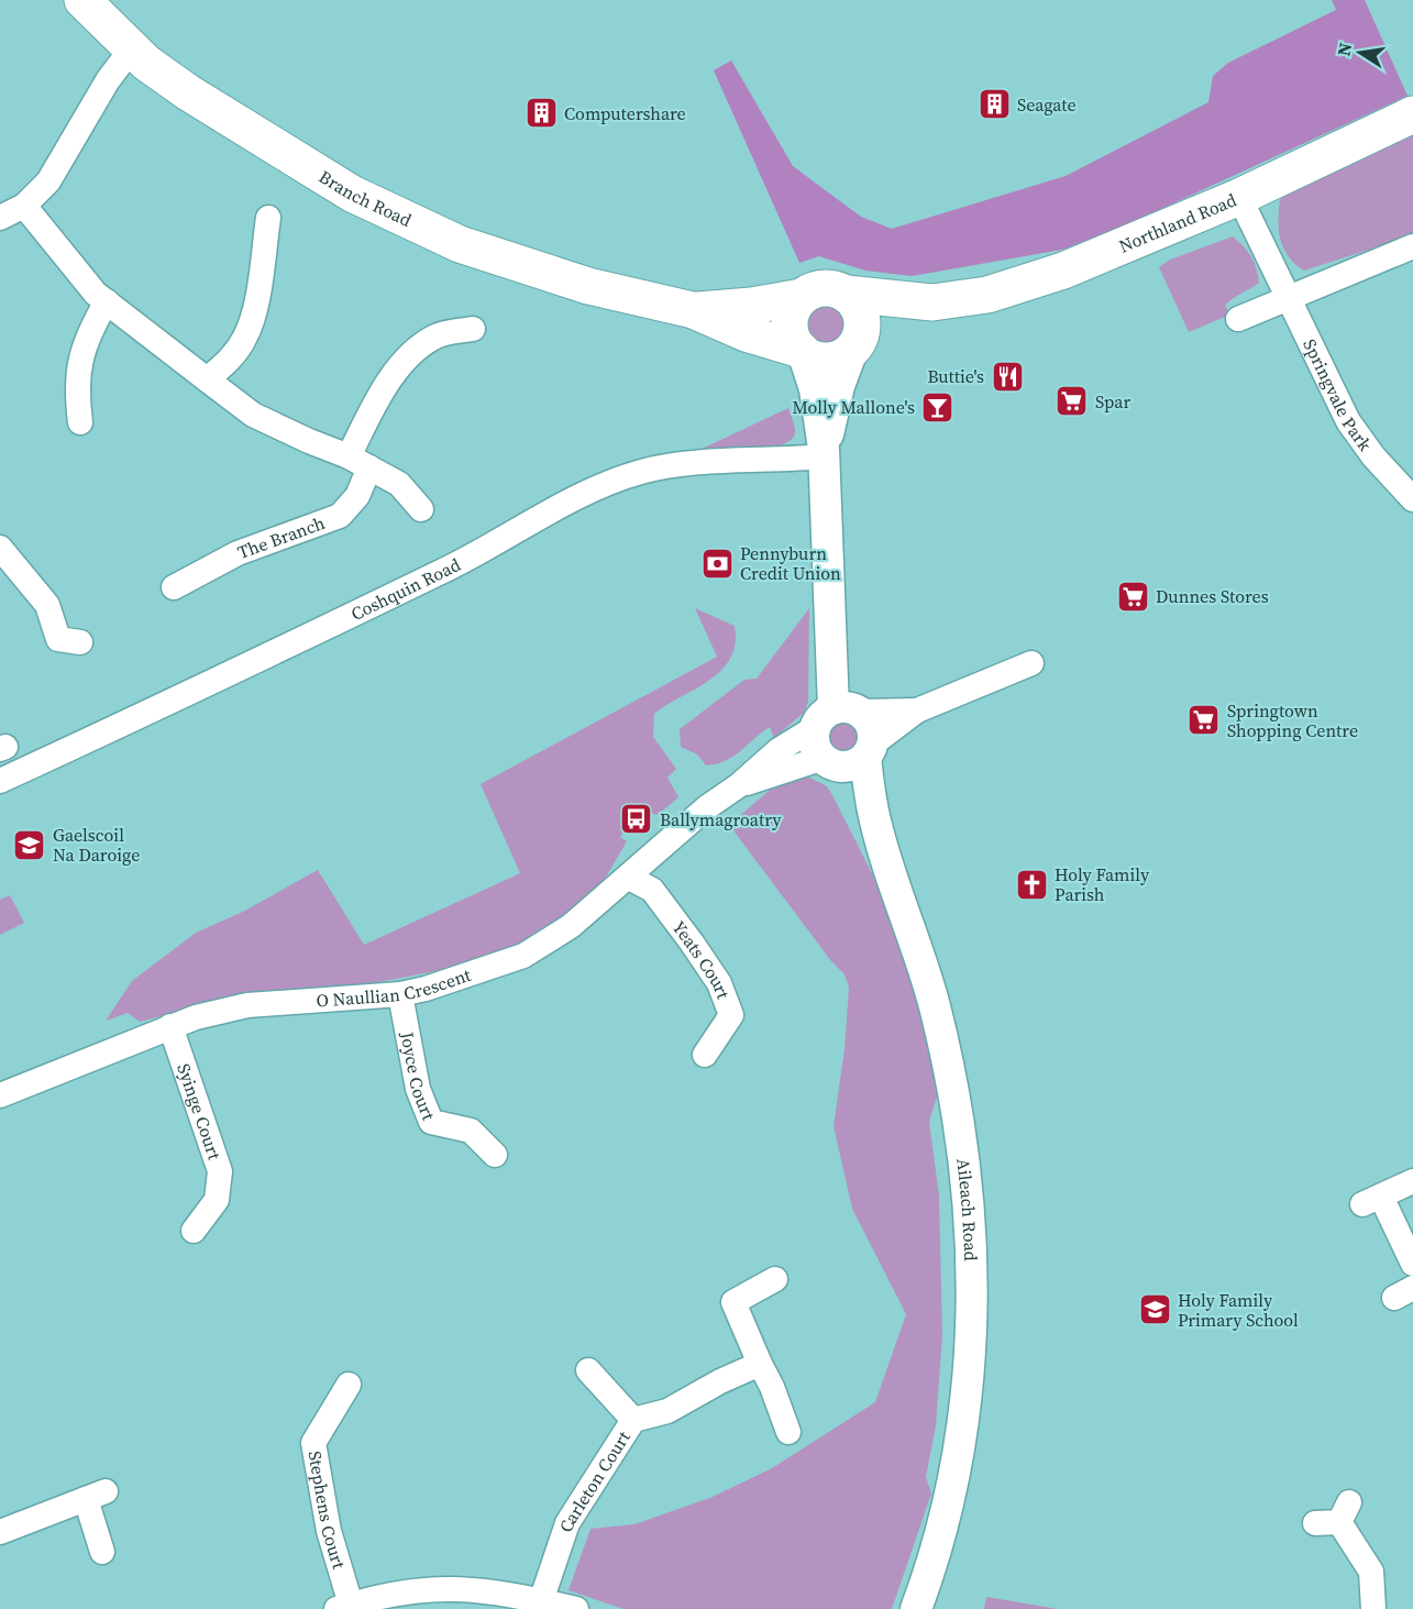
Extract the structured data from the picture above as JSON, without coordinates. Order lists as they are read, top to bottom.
{
  "streets": {
    "main road": ["Branch Road", "Northland Road"],
    "street": [
      "Springvale Park",
      "The Branch",
      "Coshquin Road",
      "Yeats Court",
      "O Naullian Crescent",
      "Joyce Court",
      "Syinge Court",
      "Aileach Road",
      "Carleton Court",
      "Stephens Court"
    ]
  },
  "crossings": [
    ["Branch Road", "Northland Road"],
    ["Northland Road", "Springvale Park"],
    ["Yeats Court", "O Naullian Crescent"],
    ["O Naullian Crescent", "Joyce Court"],
    ["O Naullian Crescent", "Syinge Court"],
    ["O Naullian Crescent", "Aileach Road"]
  ],
  "places": {
    "building": ["Seagate", "Computershare"],
    "restaurant": ["Buttie's"],
    "supermarket": ["Spar", "Dunnes Stores", "Springtown Shopping Centre"],
    "bar": ["Molly Mallone's"],
    "bank": ["Pennyburn Credit Union"],
    "bus stop": ["Ballymagroatry"],
    "school or university": ["Gaelscoil Na Daroige", "Holy Family Primary School"],
    "church": ["Holy Family Parish"]
  },
  "north": "left"
}
